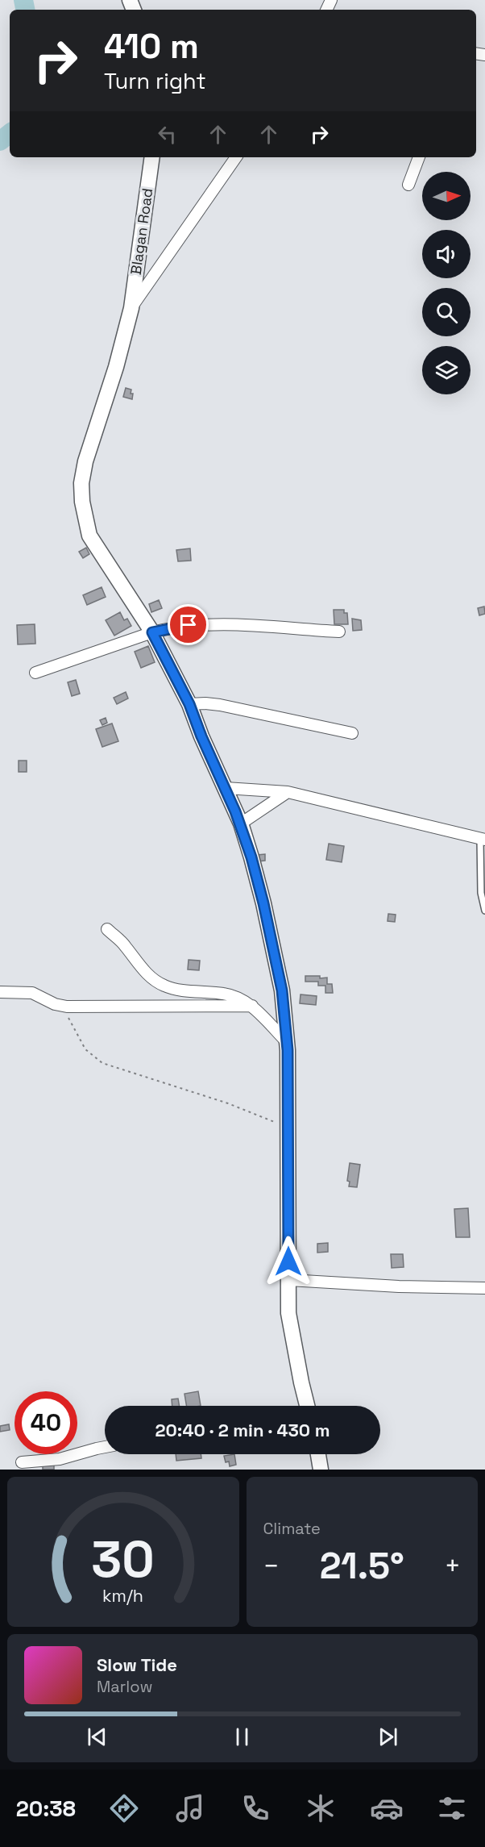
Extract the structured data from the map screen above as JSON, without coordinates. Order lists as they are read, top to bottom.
{
  "streets": {
    "street": ["Blagan Road"]
  },
  "north": "right",
  "page": {
    "turn": ["410 m", "Turn right"],
    "limit": "40",
    "trip": "20:40 · 2 min · 430 m",
    "tile": "Climate",
    "heat": ["−", "21.5°", "+"],
    "song": ["Slow Tide", "Marlow"],
    "tabs": "20:38",
    "gauge": ["30", "km/h"]
  }
}
